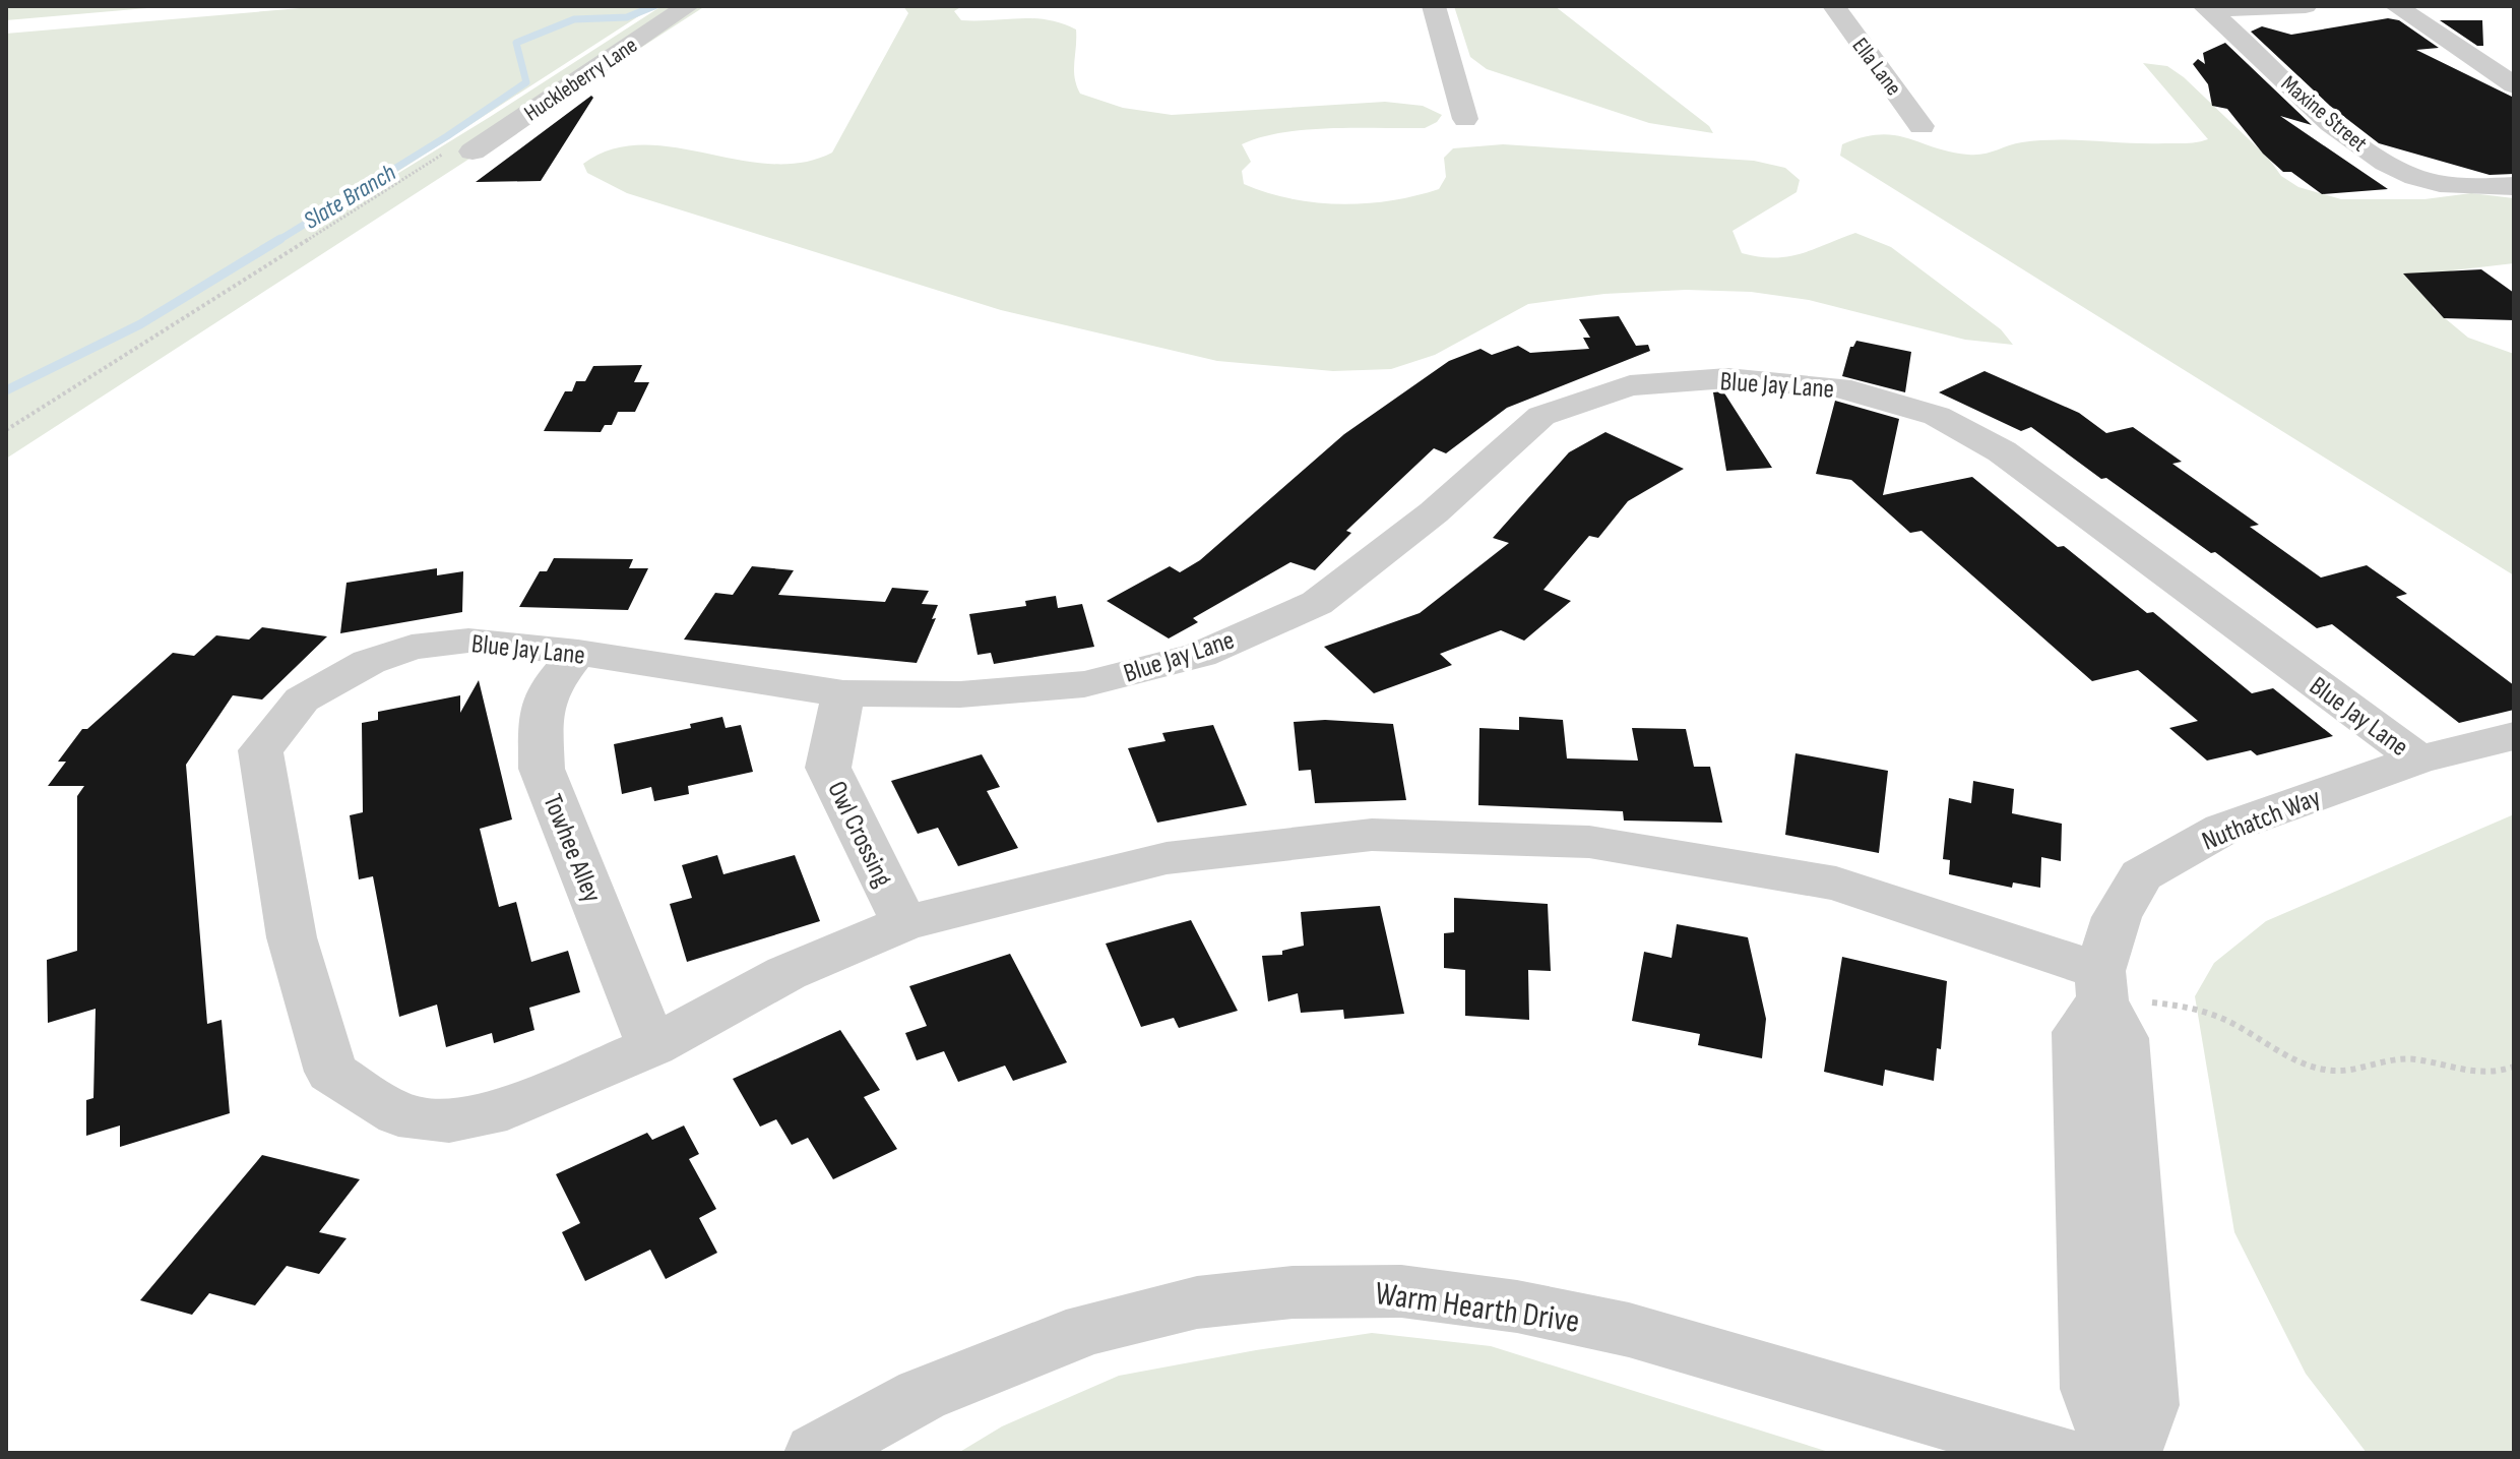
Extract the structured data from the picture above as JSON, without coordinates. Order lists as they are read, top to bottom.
{
  "streets": {
    "street": [
      "Ella Lane",
      "Huckleberry Lane",
      "Maxine Street",
      "Blue Jay Lane",
      "Nuthatch Way",
      "Owl Crossing",
      "Towhee Alley",
      "Warm Hearth Drive"
    ]
  },
  "crossings": [
    ["Blue Jay Lane", "Nuthatch Way"],
    ["Blue Jay Lane", "Owl Crossing"],
    ["Blue Jay Lane", "Towhee Alley"]
  ],
  "water": ["Slate Branch"]
}
